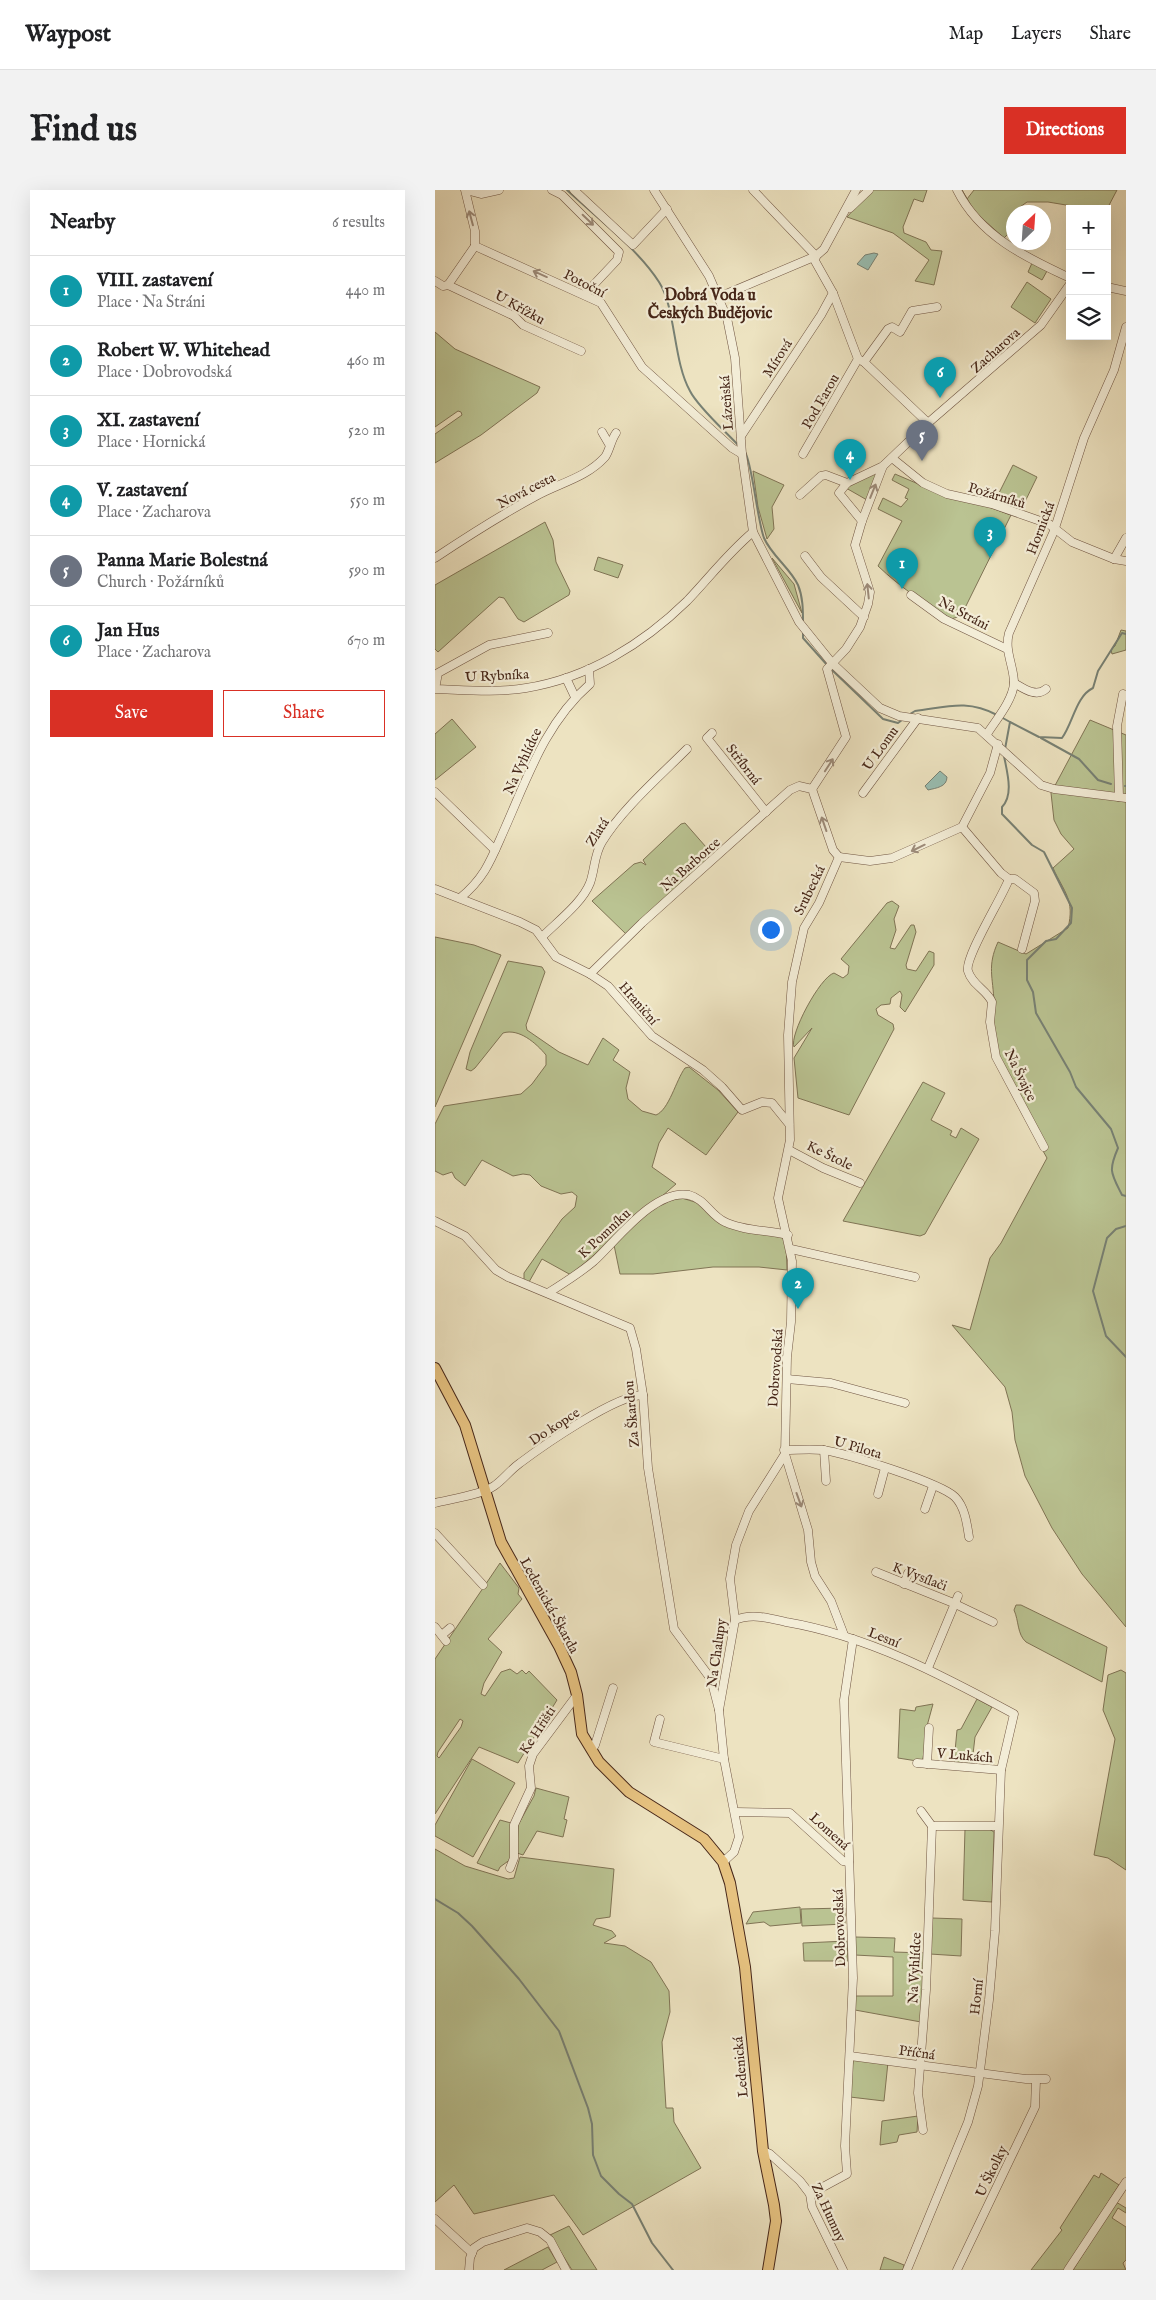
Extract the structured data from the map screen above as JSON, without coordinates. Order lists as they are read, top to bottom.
{
  "streets": {
    "main road": ["Ledenická-Škarda", "Ledenická"],
    "street": [
      "Potoční",
      "U Křížku",
      "Zacharova",
      "Mírová",
      "Pod Farou",
      "Lázeňská",
      "Nová cesta",
      "Požárníků",
      "Hornická",
      "Na Stráni",
      "U Rybníka",
      "U Lomu",
      "Na Vyhlídce",
      "Stříbrná",
      "Zlatá",
      "Na Barborce",
      "Srubecká",
      "Hraniční",
      "Na Švajce",
      "Ke Štole",
      "K Pomníku",
      "Dobrovodská",
      "Za Škardou",
      "Do kopce",
      "U Pilota",
      "K Vysílači",
      "Lesní",
      "Na Chalupy",
      "Ke Hřišti",
      "V Lukách",
      "Lomená",
      "Horní",
      "Příčná",
      "U Školky",
      "Za Humny"
    ]
  },
  "crossings": [
    ["Potoční", "Lázeňská"],
    ["Zacharova", "Lázeňská"],
    ["Zacharova", "Požárníků"],
    ["Mírová", "Lázeňská"],
    ["Požárníků", "Hornická"],
    ["Hornická", "Na Stráni"],
    ["U Rybníka", "Na Vyhlídce"],
    ["Na Vyhlídce", "Hraniční"],
    ["Na Vyhlídce", "Příčná"],
    ["Stříbrná", "Na Barborce"],
    ["Zlatá", "Hraniční"],
    ["Na Barborce", "Hraniční"],
    ["Srubecká", "Dobrovodská"],
    ["Hraniční", "Dobrovodská"],
    ["Ke Štole", "Dobrovodská"],
    ["K Pomníku", "Dobrovodská"],
    ["K Pomníku", "Za Škardou"],
    ["Dobrovodská", "U Pilota"],
    ["Dobrovodská", "Lesní"],
    ["Dobrovodská", "Na Chalupy"],
    ["Dobrovodská", "Lomená"],
    ["Dobrovodská", "Příčná"],
    ["Dobrovodská", "Za Humny"],
    ["Za Škardou", "Do kopce"],
    ["Za Škardou", "Na Chalupy"],
    ["Do kopce", "Ledenická-Škarda"],
    ["U Pilota", "Na Chalupy"],
    ["K Vysílači", "Lesní"],
    ["Ledenická-Škarda", "Na Chalupy"],
    ["Ledenická-Škarda", "Ke Hřišti"],
    ["Ledenická-Škarda", "Ledenická"],
    ["Lesní", "Na Chalupy"],
    ["Lesní", "Horní"],
    ["Na Chalupy", "Lomená"],
    ["Na Chalupy", "Ledenická"],
    ["V Lukách", "Horní"],
    ["Horní", "Příčná"],
    ["Příčná", "U Školky"],
    ["Ledenická", "Za Humny"]
  ],
  "one_way": ["Srubecká"],
  "districts": ["Dobrá Voda u Českých Budějovic"],
  "north": "top right",
  "page": {
    "header": "Waypost",
    "nav": ["Map", "Layers", "Share"],
    "buttons": [
      "Directions",
      ["Save", "Share"]
    ],
    "title": "Find us",
    "heading": ["Nearby", "6 results"],
    "map_buttons": ["+", "−"],
    "list": [
      {
        "mark": "1",
        "name": "VIII. zastavení",
        "note": "Place · Na Stráni",
        "value": "440 m"
      },
      {
        "mark": "2",
        "name": "Robert W. Whitehead",
        "note": "Place · Dobrovodská",
        "value": "460 m"
      },
      {
        "mark": "3",
        "name": "XI. zastavení",
        "note": "Place · Hornická",
        "value": "520 m"
      },
      {
        "mark": "4",
        "name": "V. zastavení",
        "note": "Place · Zacharova",
        "value": "550 m"
      },
      {
        "mark": "5",
        "name": "Panna Marie Bolestná",
        "note": "Church · Požárníků",
        "value": "590 m"
      },
      {
        "mark": "6",
        "name": "Jan Hus",
        "note": "Place · Zacharova",
        "value": "670 m"
      }
    ],
    "pins": [
      "6",
      "5",
      "4",
      "3",
      "1",
      "2"
    ]
  }
}
